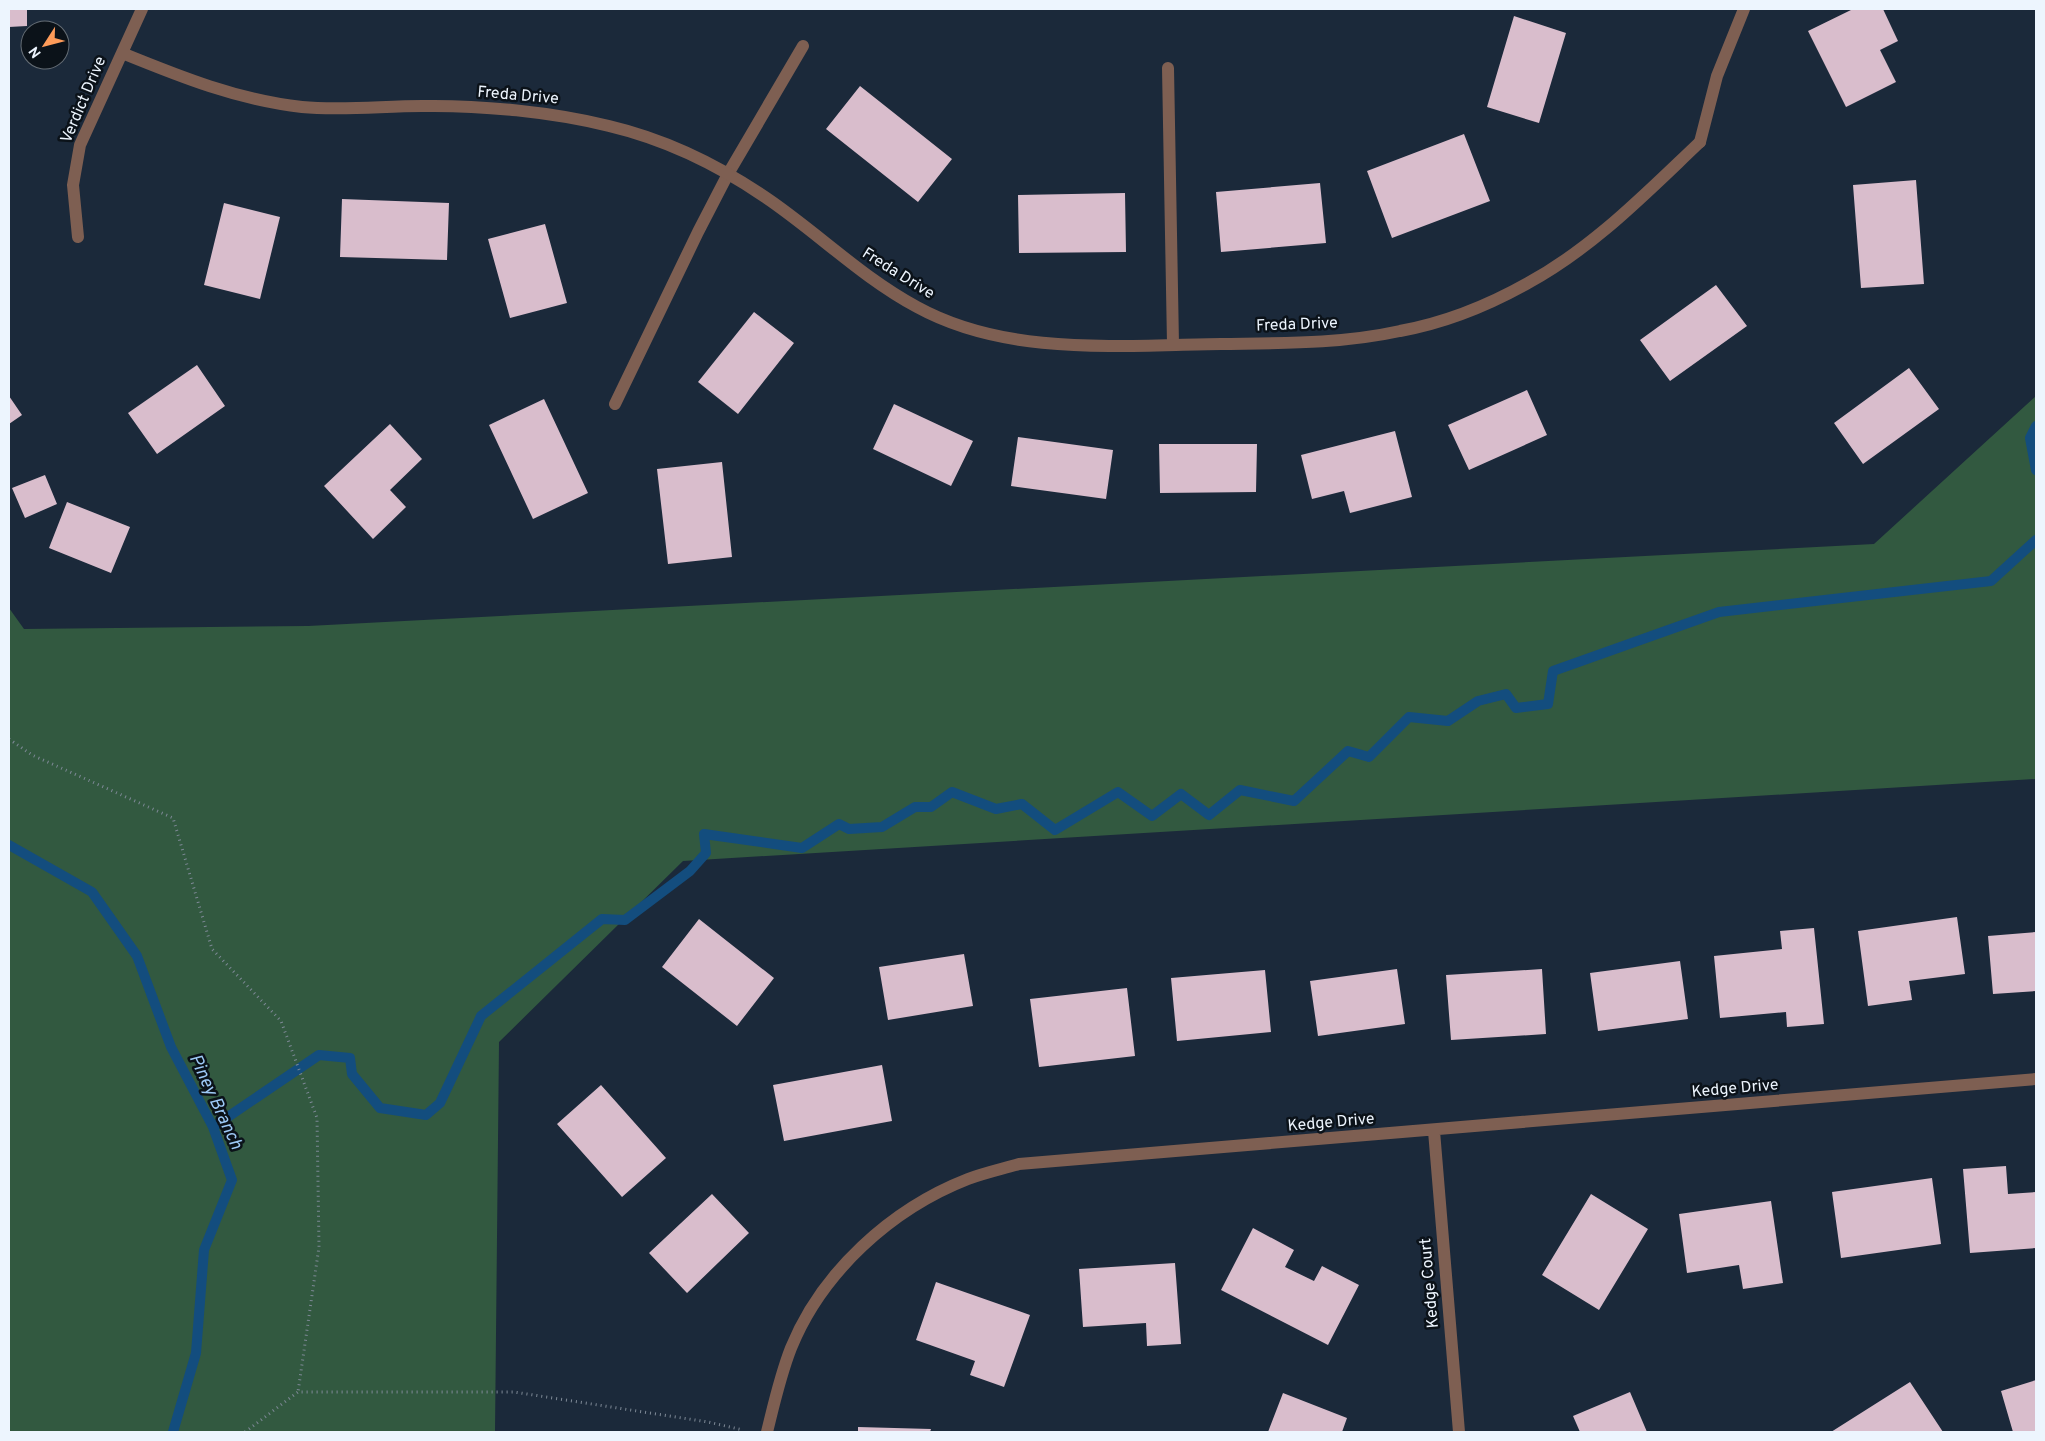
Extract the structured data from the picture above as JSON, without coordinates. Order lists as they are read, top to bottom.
{
  "streets": {
    "street": [
      "Freda Drive",
      "Verdict Drive",
      "Kedge Drive",
      "Kedge Court"
    ]
  },
  "crossings": [
    ["Freda Drive", "Verdict Drive"],
    ["Kedge Drive", "Kedge Court"]
  ],
  "water": ["Piney Branch"],
  "north": "bottom left"
}
